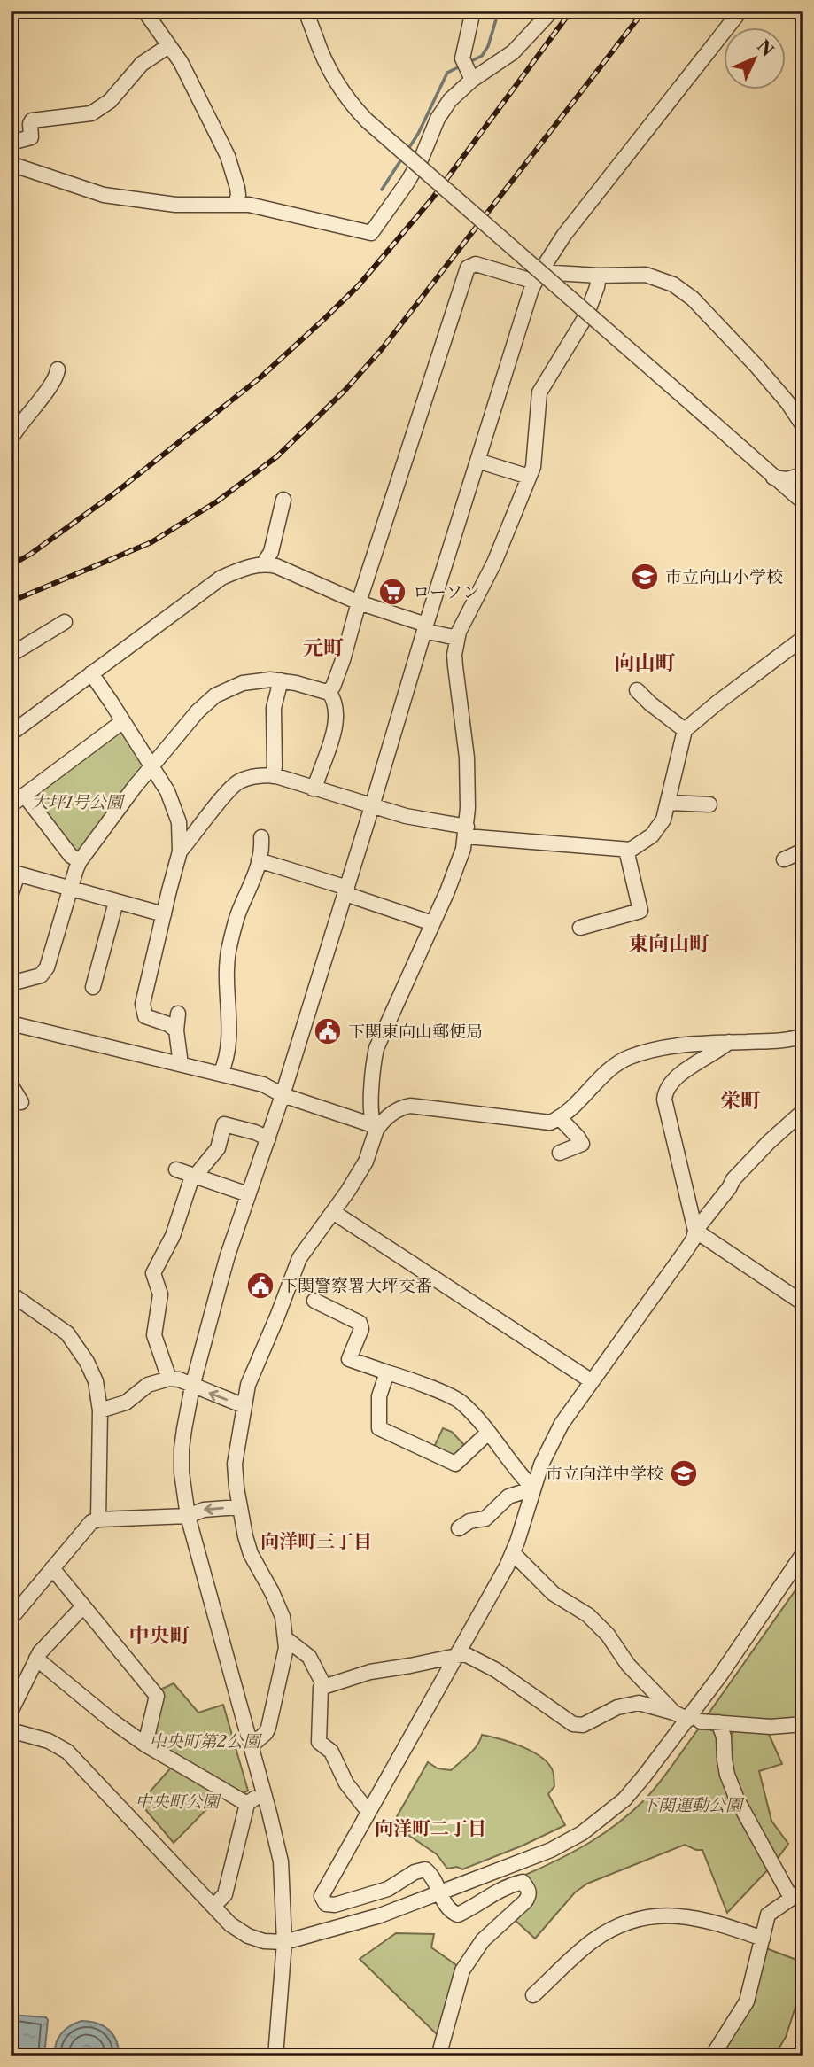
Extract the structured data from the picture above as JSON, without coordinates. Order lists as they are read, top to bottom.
{
  "districts": [
    "元町",
    "向山町",
    "東向山町",
    "栄町",
    "向洋町三丁目",
    "中央町",
    "向洋町二丁目"
  ],
  "parks": [
    "大坪1号公園",
    "中央町第2公園",
    "中央町公園",
    "下関運動公園"
  ],
  "places": {
    "school or university": ["市立向山小学校", "市立向洋中学校"],
    "supermarket": ["ローソン"],
    "public building": ["下関東向山郵便局", "下関警察署大坪交番"]
  },
  "north": "top right"
}
